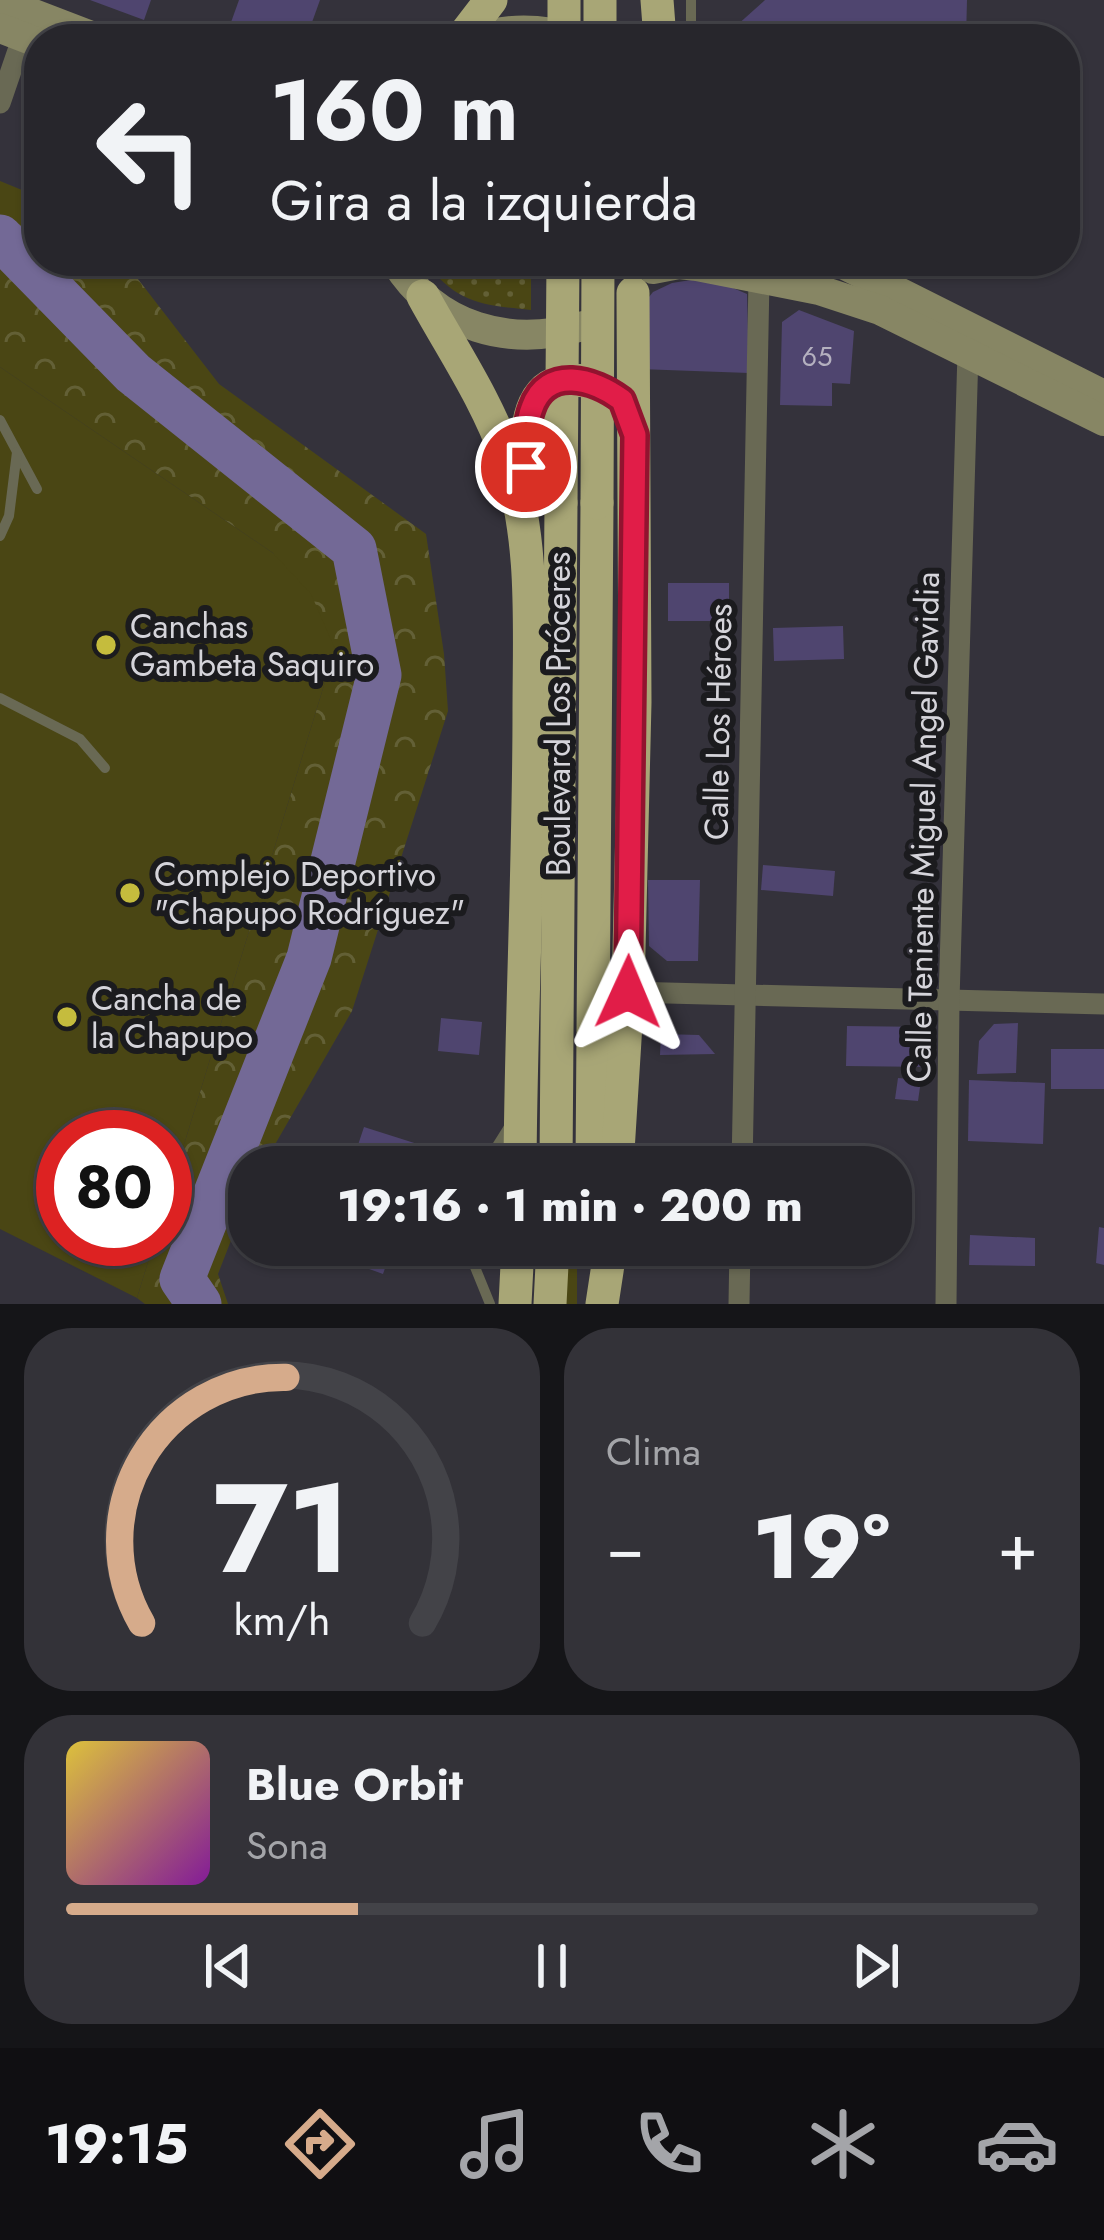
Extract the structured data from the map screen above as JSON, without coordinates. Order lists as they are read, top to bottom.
{
  "streets": {
    "highway": ["Boulevard Los Próceres"],
    "street": ["Calle Los Héroes", "Calle Teniente Miguel Angel Gavidia"]
  },
  "places": ["Canchas Gambeta Saquiro", "Complejo Deportivo \"Chapupo Rodríguez\"", "Cancha de la Chapupo"],
  "house_numbers": ["65"],
  "page": {
    "turn": ["160 m", "Gira a la izquierda"],
    "limit": "80",
    "trip": "19:16 · 1 min · 200 m",
    "tile": "Clima",
    "heat": ["−", "19°", "+"],
    "song": ["Blue Orbit", "Sona"],
    "tabs": "19:15",
    "gauge": ["71", "km/h"]
  }
}
